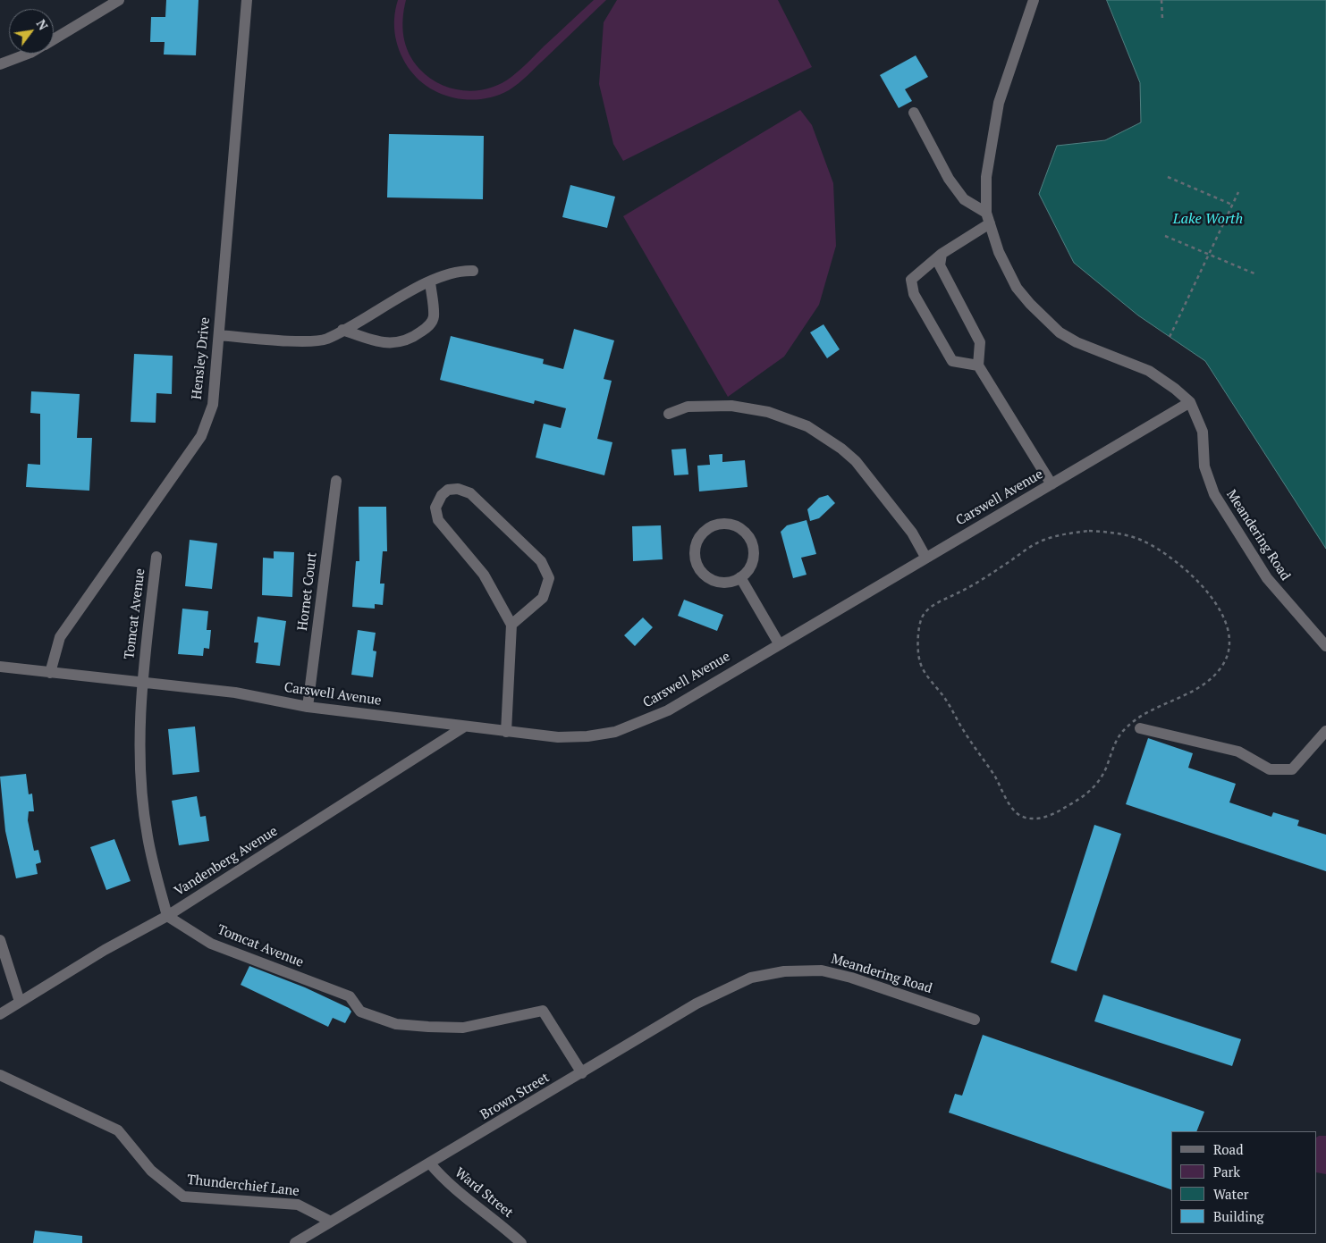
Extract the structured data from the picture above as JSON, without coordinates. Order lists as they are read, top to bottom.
{
  "streets": {
    "street": [
      "Hensley Drive",
      "Carswell Avenue",
      "Meandering Road",
      "Hornet Court",
      "Tomcat Avenue",
      "Vandenberg Avenue",
      "Brown Street",
      "Thunderchief Lane",
      "Ward Street"
    ]
  },
  "crossings": [
    ["Hensley Drive", "Carswell Avenue"],
    ["Carswell Avenue", "Meandering Road"],
    ["Carswell Avenue", "Hornet Court"],
    ["Carswell Avenue", "Tomcat Avenue"],
    ["Carswell Avenue", "Vandenberg Avenue"],
    ["Meandering Road", "Brown Street"],
    ["Tomcat Avenue", "Vandenberg Avenue"],
    ["Tomcat Avenue", "Brown Street"],
    ["Brown Street", "Thunderchief Lane"],
    ["Brown Street", "Ward Street"]
  ],
  "water": ["Lake Worth"],
  "legend": [
    "Road",
    "Park",
    "Water",
    "Building"
  ],
  "north": "top right"
}
